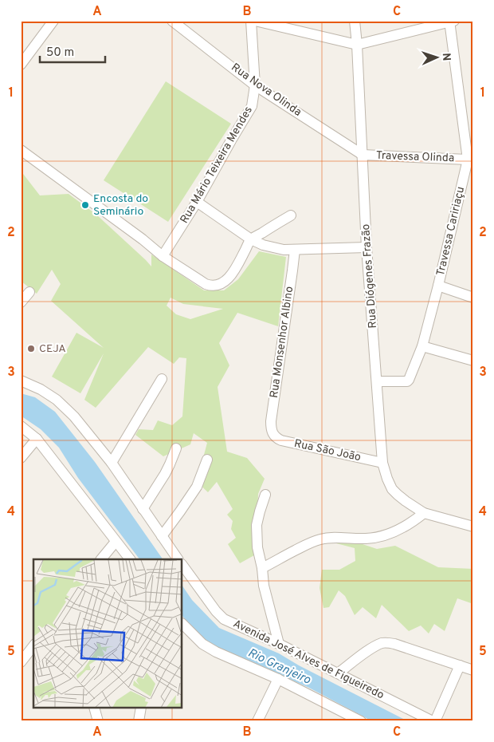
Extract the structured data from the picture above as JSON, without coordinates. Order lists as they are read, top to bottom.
{
  "streets": {
    "street": [
      "Rua Nova Olinda",
      "Travessa Olinda",
      "Rua Mário Teixeira Mendes",
      "Travessa Caririaçu",
      "Rua Diógenes Frazão",
      "Rua Monsenhor Albino",
      "Rua São João",
      "Avenida José Alves de Figueiredo"
    ]
  },
  "crossings": [
    ["Rua Nova Olinda", "Travessa Olinda"],
    ["Rua Nova Olinda", "Rua Mário Teixeira Mendes"],
    ["Rua Nova Olinda", "Rua Diógenes Frazão"],
    ["Travessa Olinda", "Travessa Caririaçu"],
    ["Travessa Olinda", "Rua Diógenes Frazão"],
    ["Travessa Caririaçu", "Rua Diógenes Frazão"],
    ["Rua Diógenes Frazão", "Rua São João"],
    ["Rua Monsenhor Albino", "Rua São João"]
  ],
  "water": ["Rio Granjeiro"],
  "places": ["Encosta do Seminário", "CEJA"],
  "scale_bar": "50 m",
  "north": "right",
  "grid": {
    "columns": ["A", "B", "C"],
    "rows": [
      "1",
      "2",
      "3",
      "4",
      "5"
    ]
  }
}
